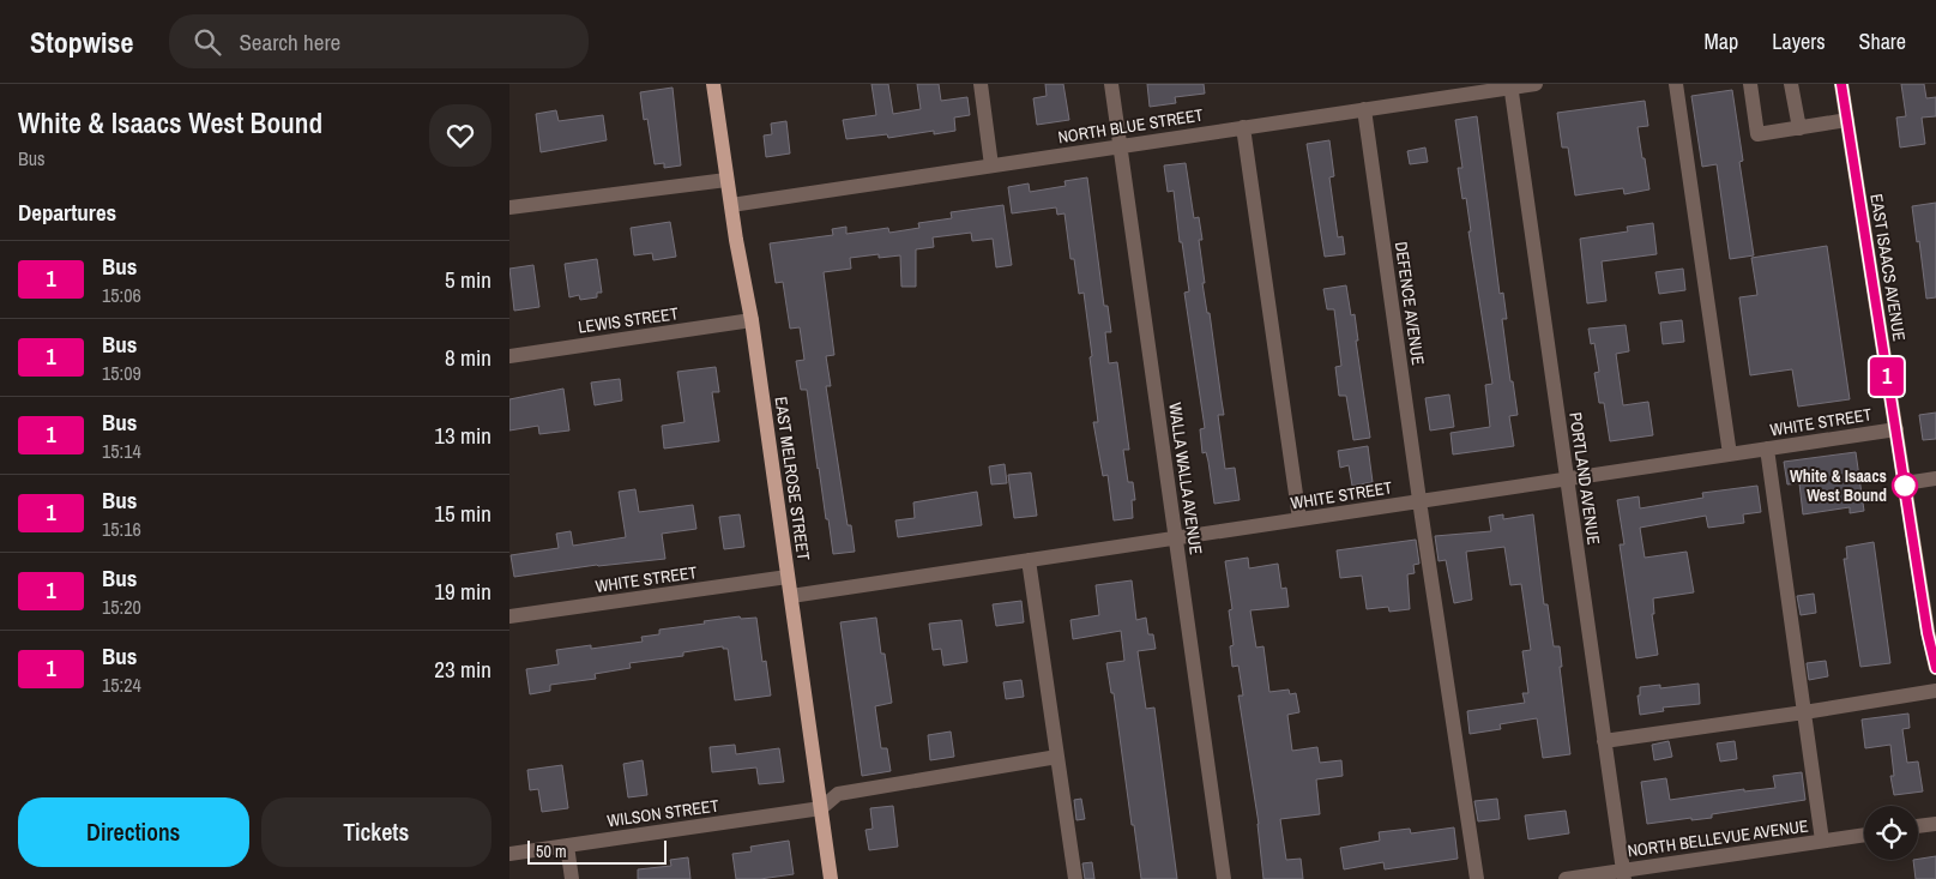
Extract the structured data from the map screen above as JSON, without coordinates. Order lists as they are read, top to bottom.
{
  "streets": {
    "main road": ["EAST ISAACS AVENUE", "EAST MELROSE STREET"],
    "street": [
      "NORTH BLUE STREET",
      "DEFENCE AVENUE",
      "LEWIS STREET",
      "WHITE STREET",
      "WALLA WALLA AVENUE",
      "PORTLAND AVENUE",
      "WILSON STREET",
      "NORTH BELLEVUE AVENUE"
    ]
  },
  "crossings": [
    ["NORTH BLUE STREET", "DEFENCE AVENUE"],
    ["NORTH BLUE STREET", "EAST MELROSE STREET"],
    ["NORTH BLUE STREET", "WALLA WALLA AVENUE"],
    ["NORTH BLUE STREET", "PORTLAND AVENUE"],
    ["EAST ISAACS AVENUE", "WHITE STREET"],
    ["DEFENCE AVENUE", "WHITE STREET"],
    ["LEWIS STREET", "EAST MELROSE STREET"],
    ["WHITE STREET", "EAST MELROSE STREET"],
    ["WHITE STREET", "WALLA WALLA AVENUE"],
    ["WHITE STREET", "PORTLAND AVENUE"],
    ["EAST MELROSE STREET", "WILSON STREET"],
    ["PORTLAND AVENUE", "NORTH BELLEVUE AVENUE"]
  ],
  "places": ["White & Isaacs West Bound"],
  "lines": ["bus line 1"],
  "scale_bar": "50 m",
  "page": {
    "header": "Stopwise",
    "search": "Search here",
    "nav": ["Map", "Layers", "Share"],
    "heading": [
      ["White & Isaacs West Bound", "Bus"],
      "Departures"
    ],
    "on_map": "1",
    "list": [
      {
        "mark": "1",
        "name": "Bus",
        "note": "15:06",
        "value": "5 min"
      },
      {
        "mark": "1",
        "name": "Bus",
        "note": "15:09",
        "value": "8 min"
      },
      {
        "mark": "1",
        "name": "Bus",
        "note": "15:14",
        "value": "13 min"
      },
      {
        "mark": "1",
        "name": "Bus",
        "note": "15:16",
        "value": "15 min"
      },
      {
        "mark": "1",
        "name": "Bus",
        "note": "15:20",
        "value": "19 min"
      },
      {
        "mark": "1",
        "name": "Bus",
        "note": "15:24",
        "value": "23 min"
      }
    ],
    "buttons": ["Directions", "Tickets"],
    "scale": "50 m"
  }
}
